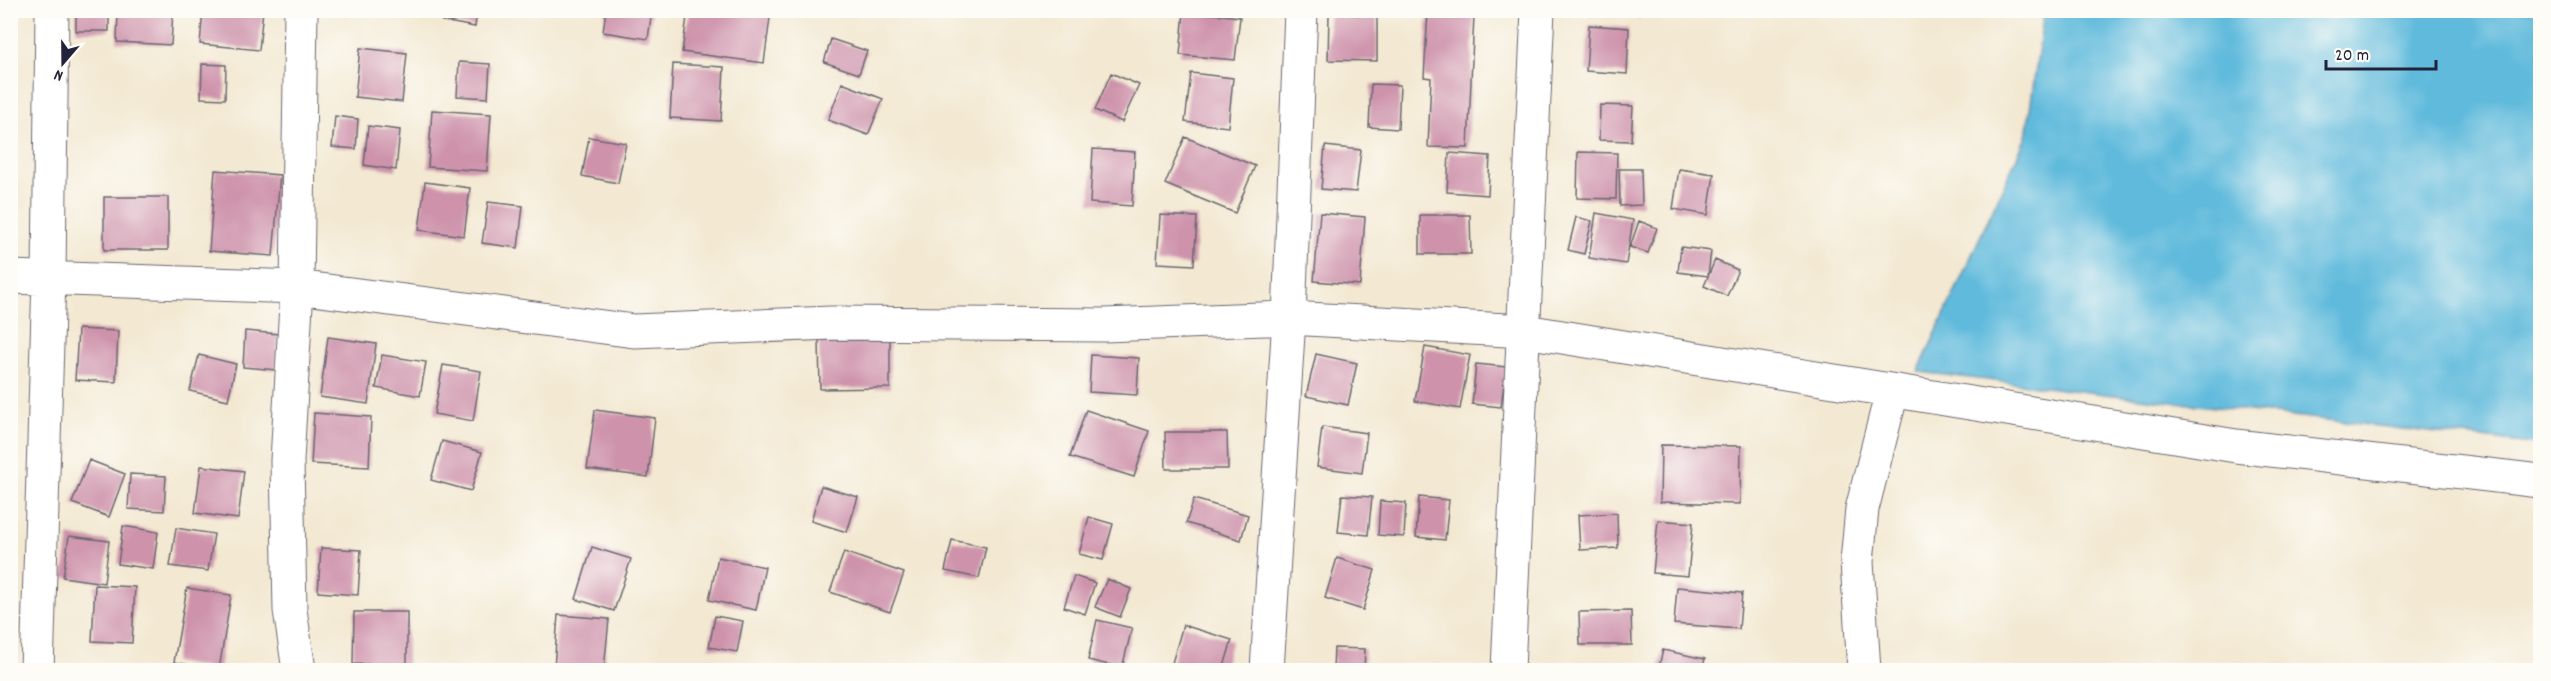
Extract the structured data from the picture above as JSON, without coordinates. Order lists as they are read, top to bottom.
{
  "scale_bar": "20 m",
  "north": "bottom"
}
